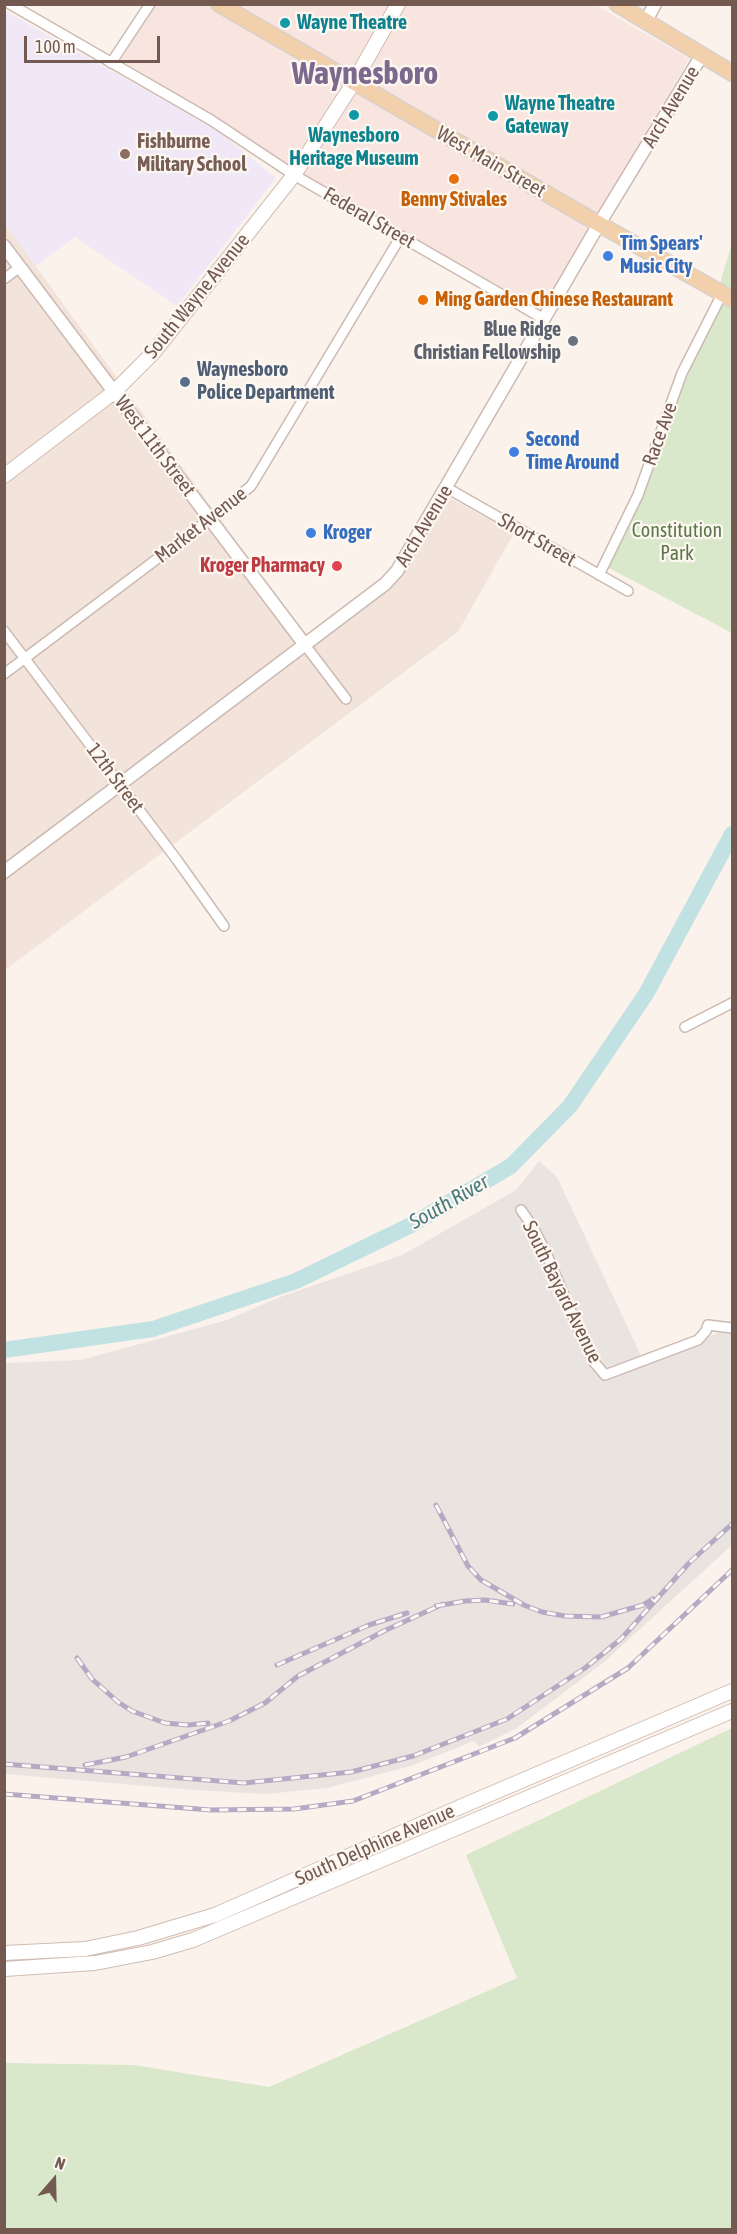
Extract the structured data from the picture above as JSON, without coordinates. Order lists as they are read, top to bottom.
{
  "streets": {
    "main road": ["West Main Street", "South Wayne Avenue", "South Delphine Avenue"],
    "street": [
      "Arch Avenue",
      "Federal Street",
      "Race Ave",
      "West 11th Street",
      "Market Avenue",
      "Short Street",
      "12th Street",
      "South Bayard Avenue"
    ]
  },
  "crossings": [
    ["Arch Avenue", "West Main Street"],
    ["Arch Avenue", "Federal Street"],
    ["Arch Avenue", "West 11th Street"],
    ["Arch Avenue", "Short Street"],
    ["Arch Avenue", "12th Street"],
    ["West Main Street", "South Wayne Avenue"],
    ["West Main Street", "Race Ave"],
    ["Federal Street", "South Wayne Avenue"],
    ["Federal Street", "Market Avenue"],
    ["South Wayne Avenue", "West 11th Street"],
    ["Race Ave", "Short Street"],
    ["West 11th Street", "Market Avenue"],
    ["Market Avenue", "12th Street"]
  ],
  "districts": ["Waynesboro"],
  "water": ["South River"],
  "parks": ["Constitution Park"],
  "places": [
    "Wayne Theatre",
    "Waynesboro Heritage Museum",
    "Wayne Theatre Gateway",
    "Fishburne Military School",
    "Benny Stivales",
    "Tim Spears' Music City",
    "Ming Garden Chinese Restaurant",
    "Blue Ridge Christian Fellowship",
    "Waynesboro Police Department",
    "Second Time Around",
    "Kroger",
    "Kroger Pharmacy"
  ],
  "scale_bar": "100 m",
  "north": "top"
}
